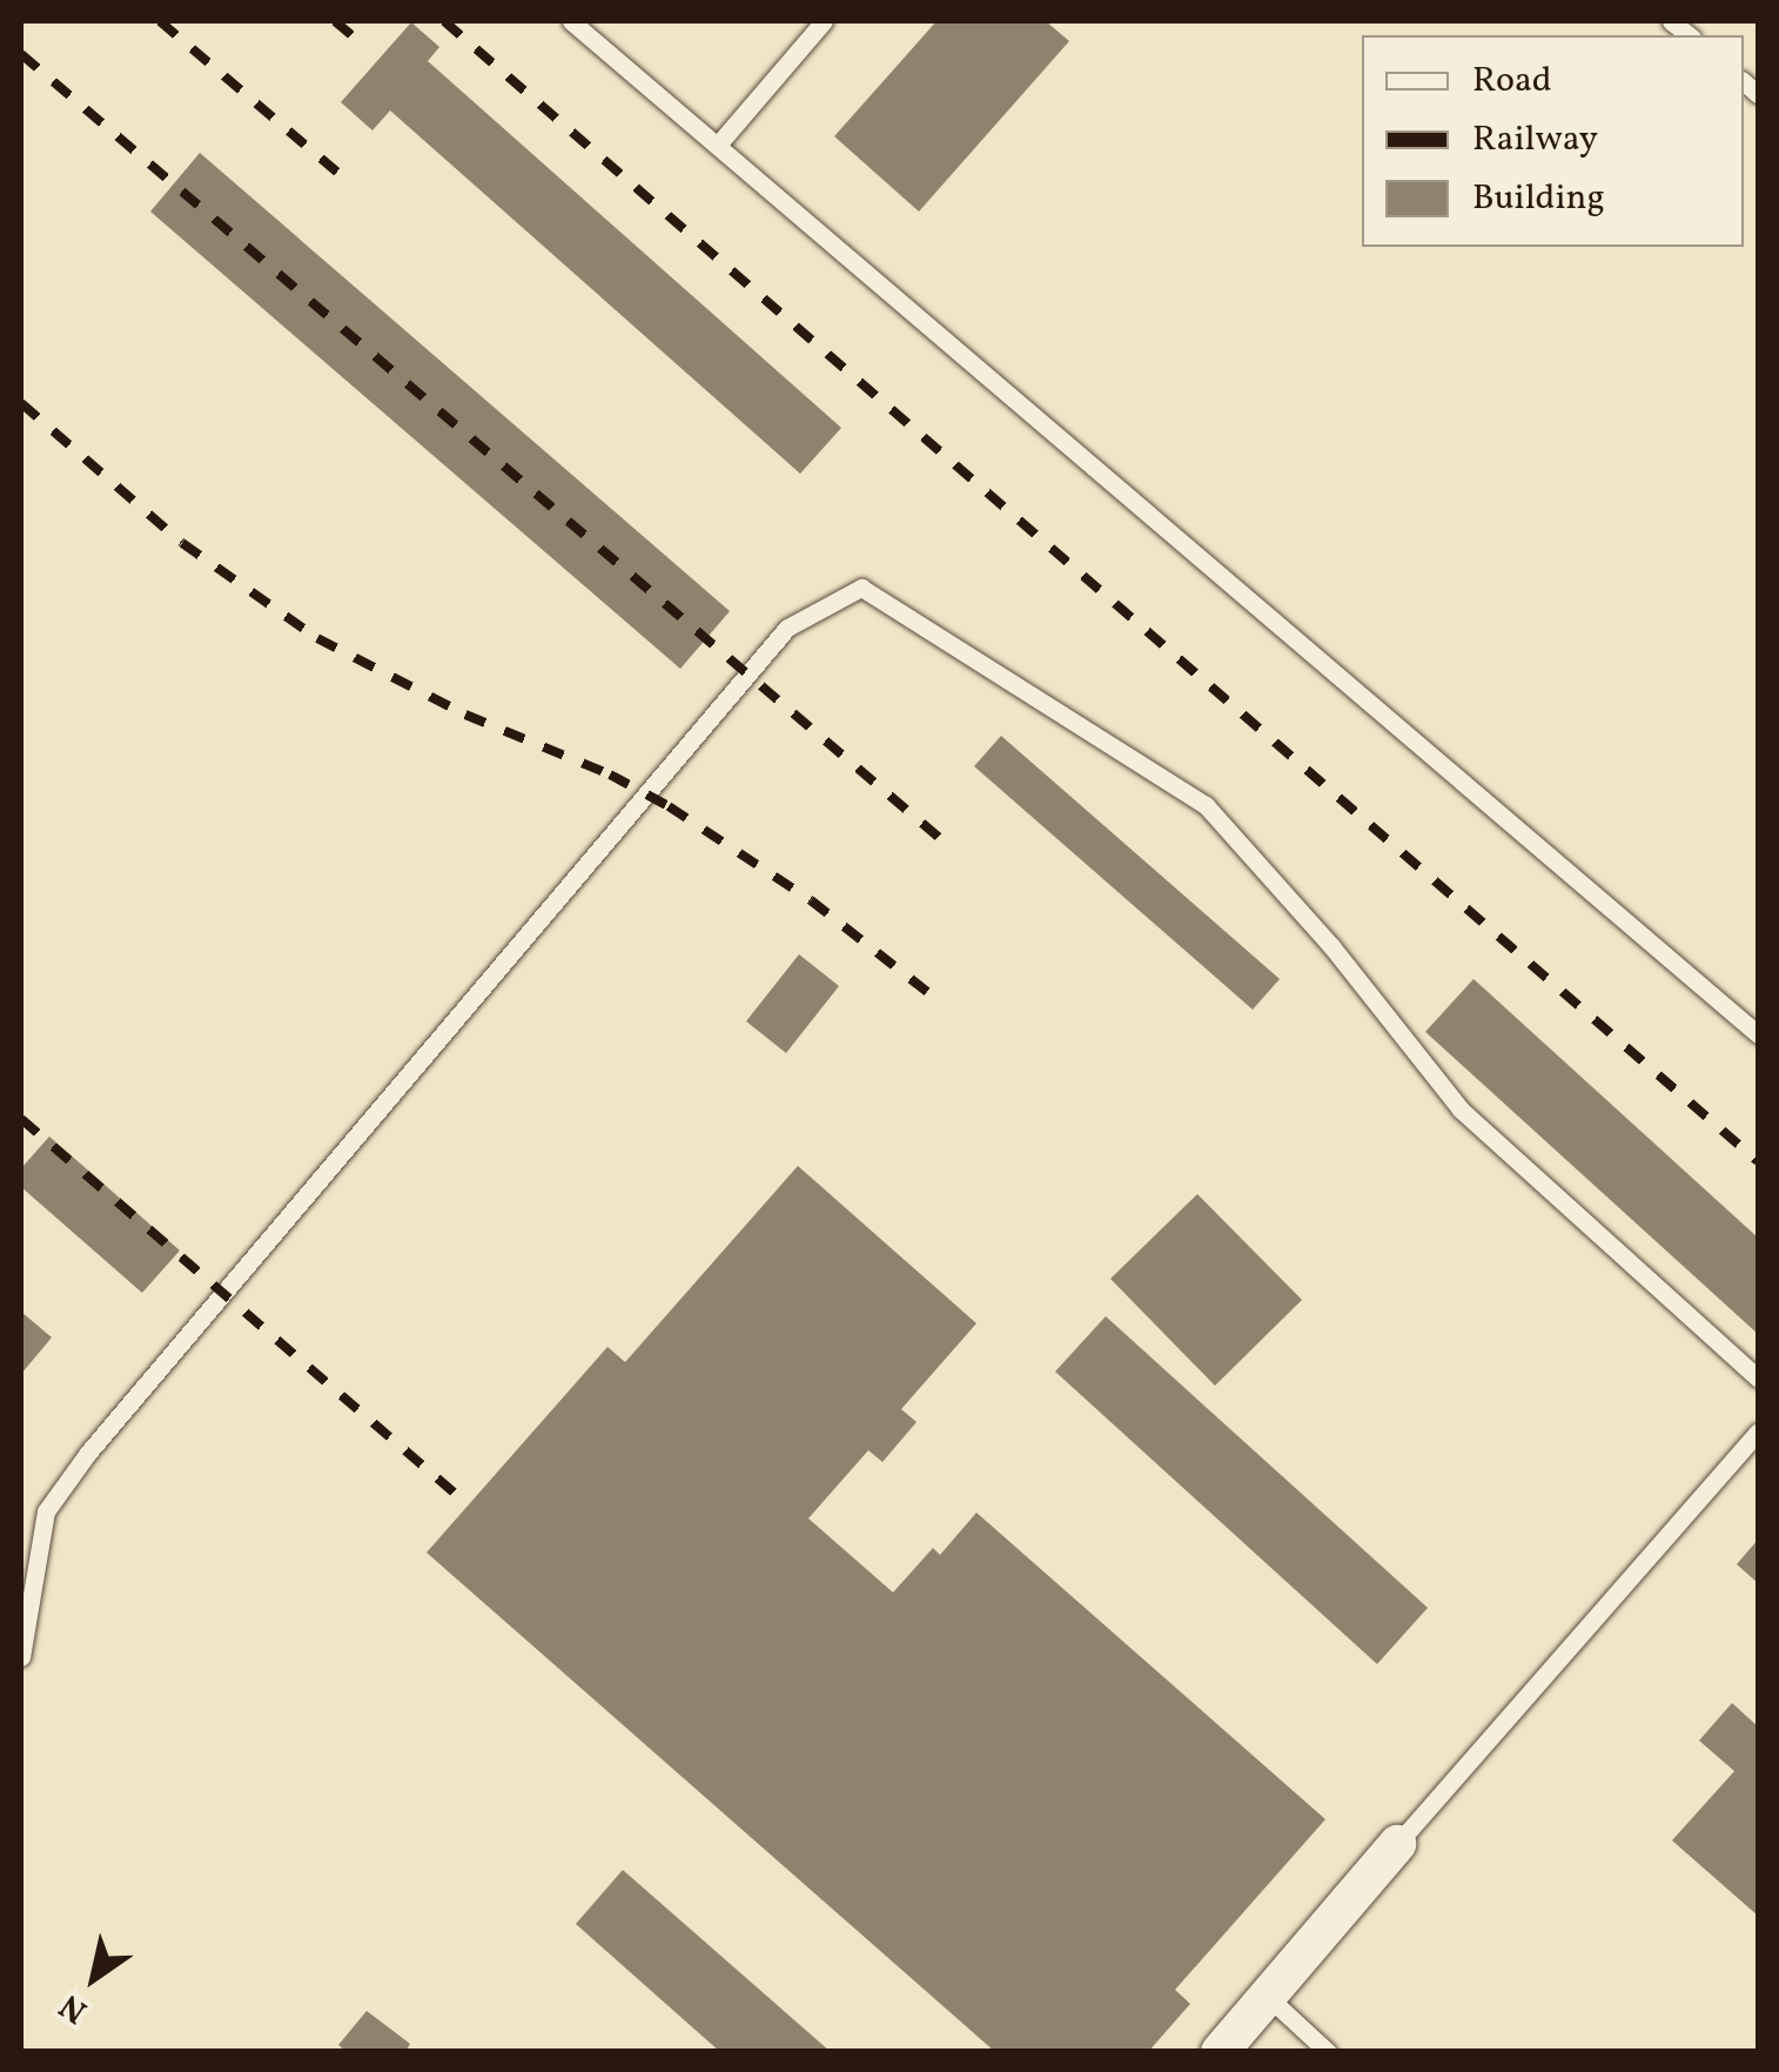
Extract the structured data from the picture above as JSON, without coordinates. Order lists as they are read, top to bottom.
{
  "legend": ["Road", "Railway", "Building"],
  "north": "bottom left"
}
